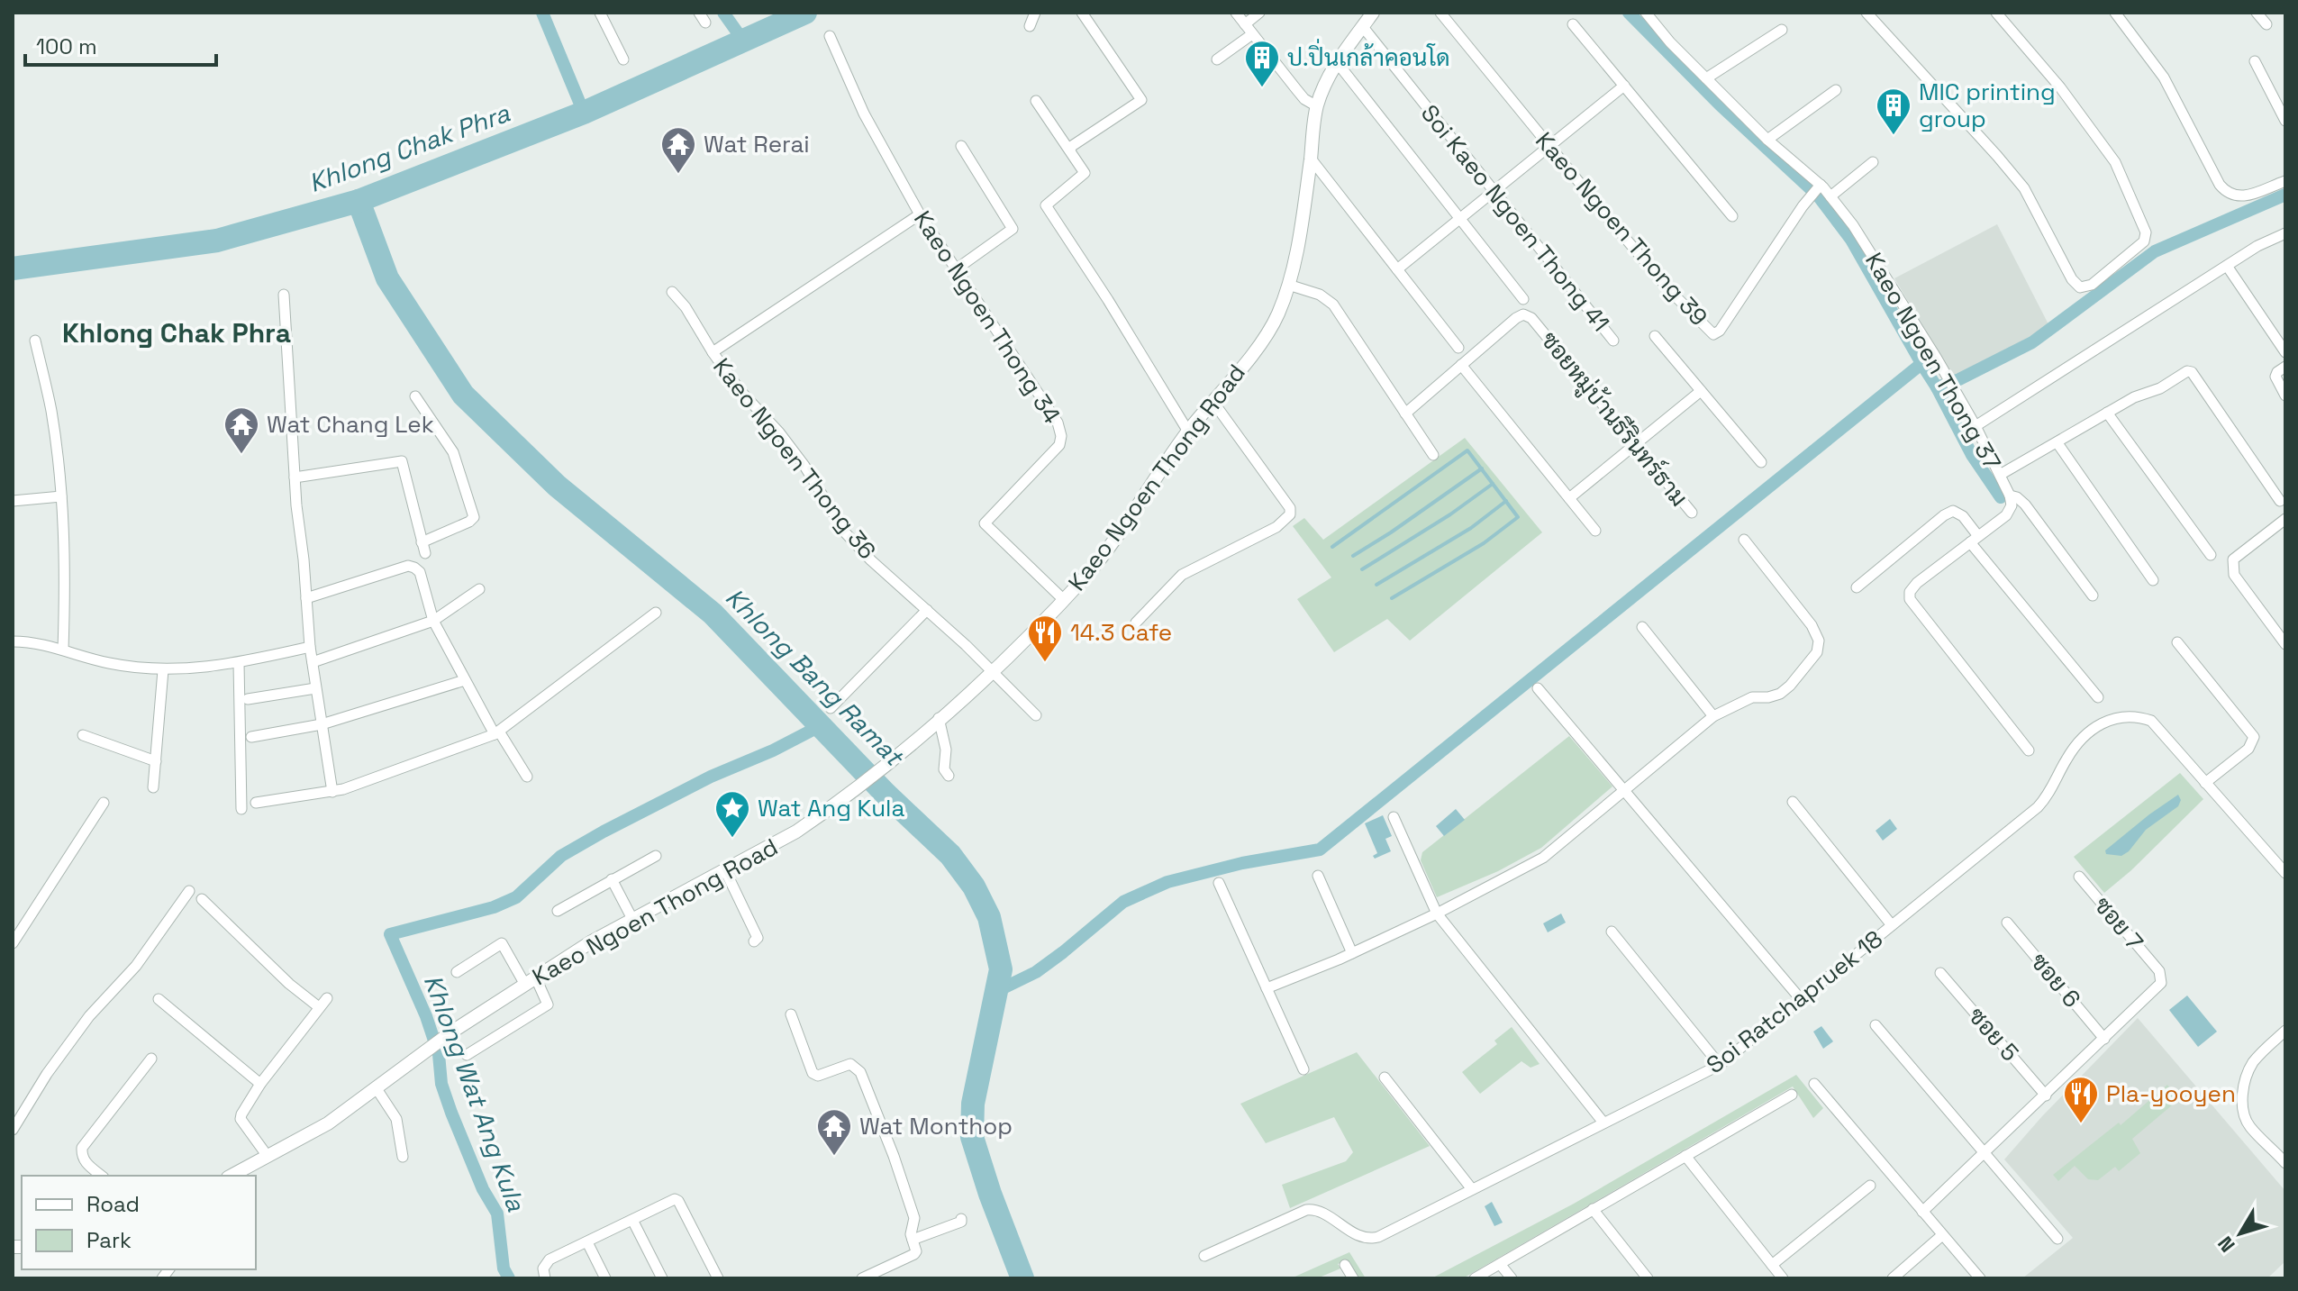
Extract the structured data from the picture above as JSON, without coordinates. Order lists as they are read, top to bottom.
{
  "streets": {
    "street": [
      "Soi Kaeo Ngoen Thong 41",
      "Kaeo Ngoen Thong 39",
      "Kaeo Ngoen Thong 34",
      "Kaeo Ngoen Thong 37",
      "ซอยหมู่บ้านธีรินทร์ธาม",
      "Kaeo Ngoen Thong 36",
      "Kaeo Ngoen Thong Road",
      "ซอย 7",
      "ซอย 6",
      "Soi Ratchapruek 18",
      "ซอย 5"
    ]
  },
  "crossings": [
    ["Soi Kaeo Ngoen Thong 41", "Kaeo Ngoen Thong Road"],
    ["Kaeo Ngoen Thong 39", "Kaeo Ngoen Thong 37"],
    ["Kaeo Ngoen Thong 34", "Kaeo Ngoen Thong Road"],
    ["Kaeo Ngoen Thong 36", "Kaeo Ngoen Thong Road"],
    ["ซอย 7", "ซอย 6"]
  ],
  "districts": ["Khlong Chak Phra"],
  "water": ["Khlong Chak Phra", "Khlong Bang Ramat", "Khlong Wat Ang Kula"],
  "places": {
    "building": ["ป.ปิ่นเกล้าคอนโด", "MIC printing group"],
    "temple": ["Wat Rerai", "Wat Chang Lek", "Wat Monthop"],
    "restaurant": ["14.3 Cafe", "Pla-yooyen"],
    "place": ["Wat Ang Kula"]
  },
  "legend": ["Road", "Park"],
  "scale_bar": "100 m",
  "north": "bottom left"
}
